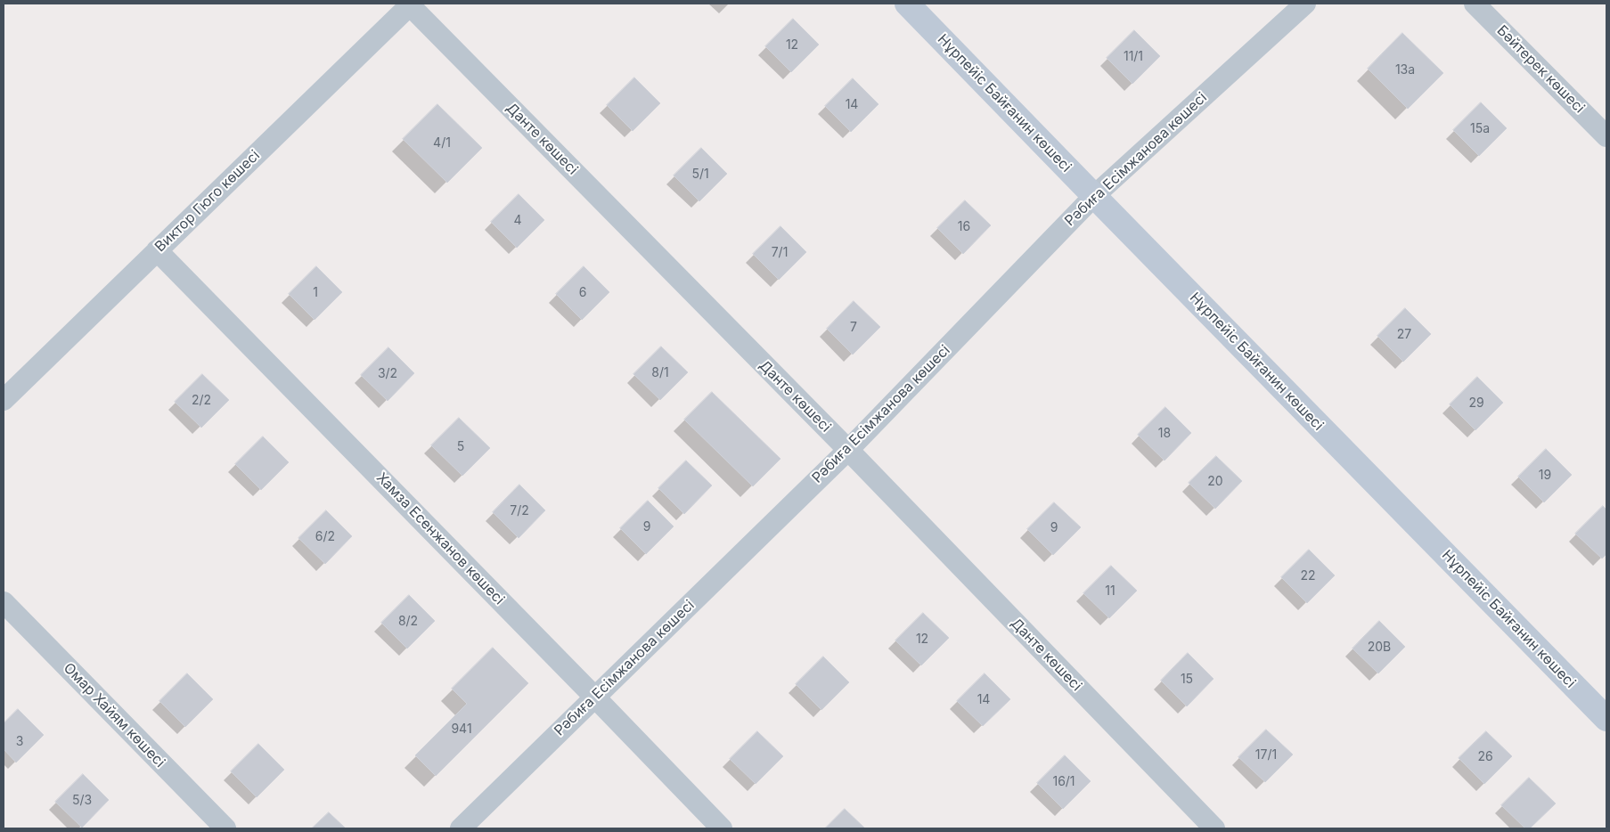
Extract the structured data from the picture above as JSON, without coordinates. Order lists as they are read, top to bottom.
{
  "streets": {
    "street": [
      "Бәйтерек көшесі",
      "Нұрпейіс Байғанин көшесі",
      "Данте көшесі",
      "Рәбиға Есімжанова көшесі",
      "Виктор Гюго көшесі",
      "Хамза Есенжанов көшесі",
      "Омар Хайям көшесі"
    ]
  },
  "crossings": [
    ["Нұрпейіс Байғанин көшесі", "Рәбиға Есімжанова көшесі"],
    ["Данте көшесі", "Рәбиға Есімжанова көшесі"],
    ["Данте көшесі", "Виктор Гюго көшесі"],
    ["Рәбиға Есімжанова көшесі", "Хамза Есенжанов көшесі"],
    ["Виктор Гюго көшесі", "Хамза Есенжанов көшесі"]
  ],
  "house_numbers": [
    "12",
    "11/1",
    "13а",
    "14",
    "15а",
    "4/1",
    "5/1",
    "4",
    "16",
    "7/1",
    "1",
    "6",
    "7",
    "27",
    "8/1",
    "3/2",
    "2/2",
    "29",
    "18",
    "5",
    "19",
    "20",
    "7/2",
    "9",
    "9",
    "6/2",
    "22",
    "11",
    "8/2",
    "12",
    "20В",
    "15",
    "14",
    "941",
    "3",
    "17/1",
    "26",
    "16/1",
    "5/3"
  ]
}
